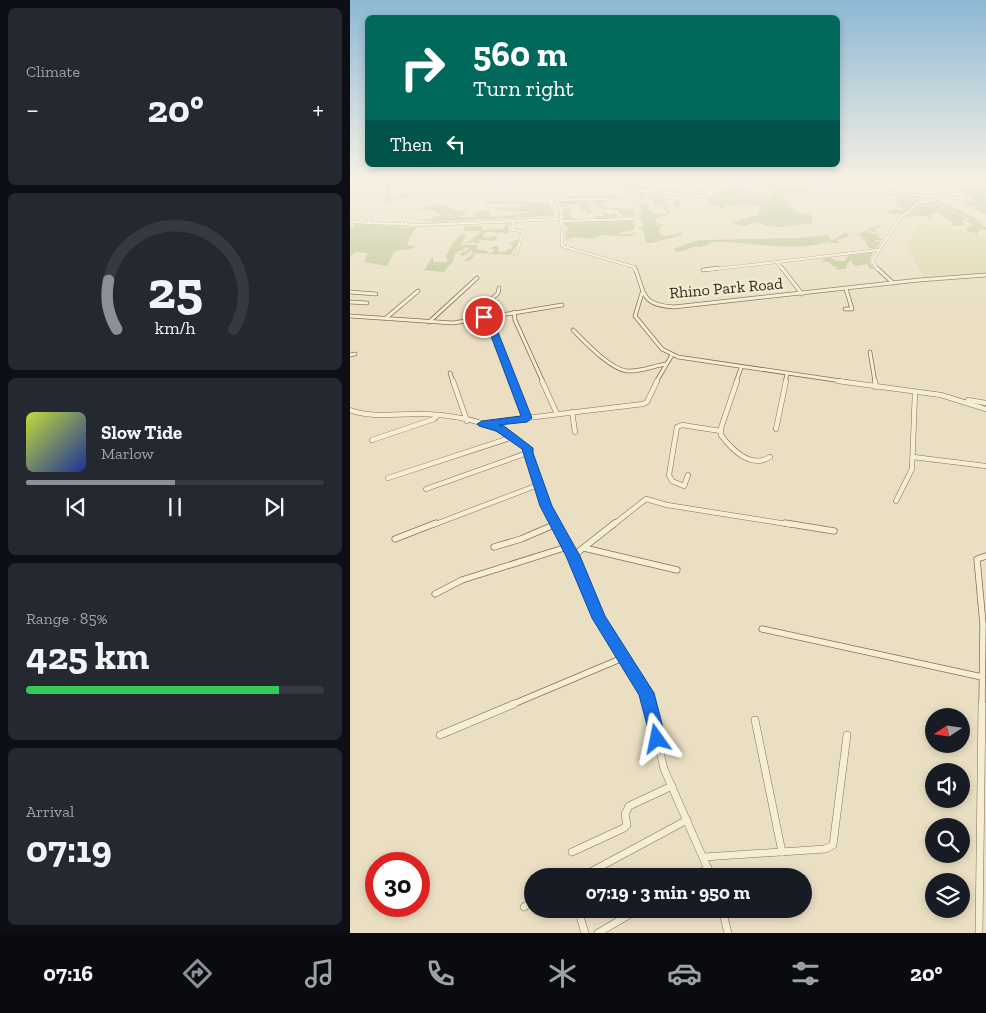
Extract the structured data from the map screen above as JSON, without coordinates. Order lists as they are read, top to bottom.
{
  "streets": {
    "street": ["Rhino Park Road"]
  },
  "north": "left",
  "page": {
    "tile": [
      "Climate",
      ["Range · 85%", "425 km"],
      ["Arrival", "07:19"]
    ],
    "turn": ["560 m", "Turn right"],
    "heat": ["−", "20°", "+"],
    "then": "Then",
    "song": ["Slow Tide", "Marlow"],
    "limit": "30",
    "trip": "07:19 · 3 min · 950 m",
    "tabs": ["07:16", "20°"],
    "gauge": ["25", "km/h"]
  }
}
